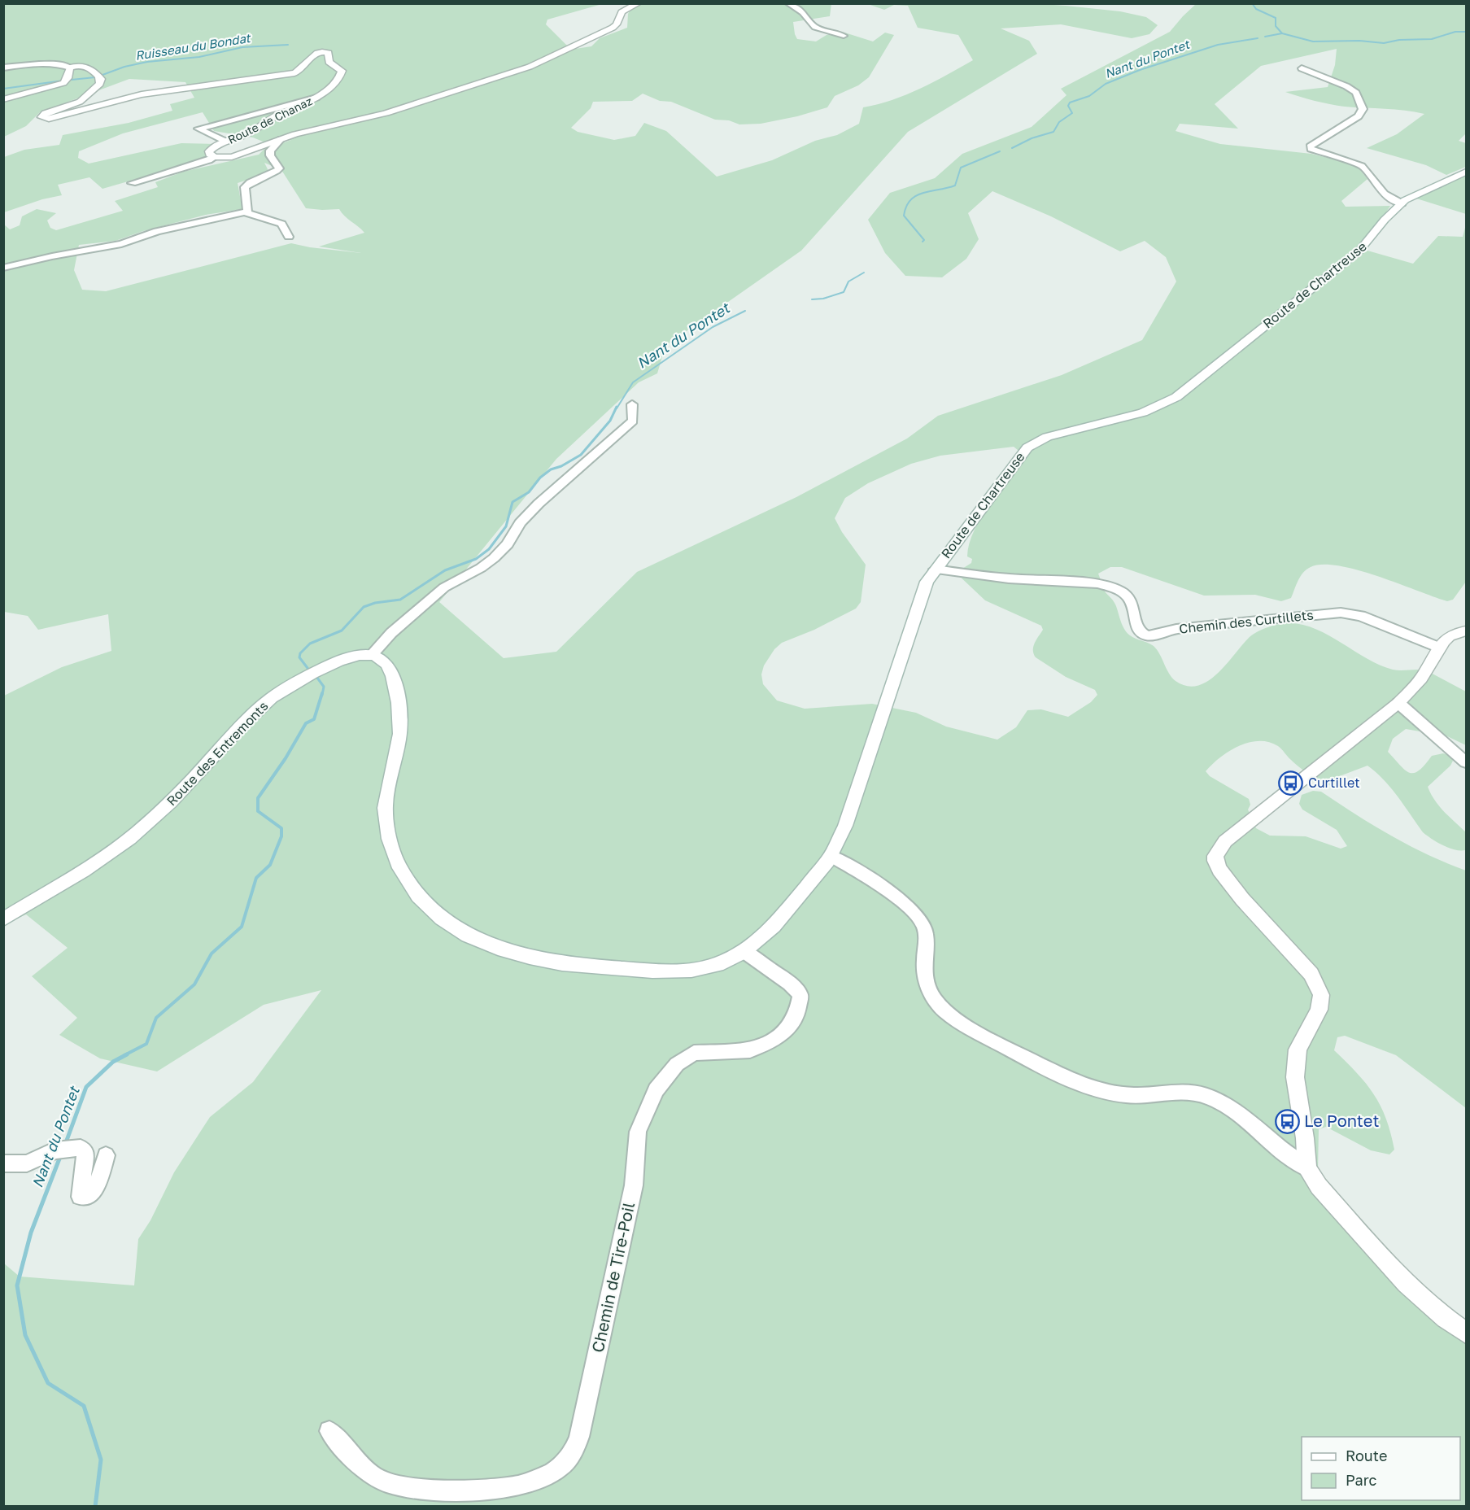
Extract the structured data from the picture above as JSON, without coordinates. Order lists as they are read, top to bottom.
{
  "streets": {
    "street": [
      "Route de Chanaz",
      "Route de Chartreuse",
      "Chemin des Curtillets",
      "Route des Entremonts",
      "Chemin de Tire-Poil"
    ]
  },
  "crossings": [
    ["Route de Chartreuse", "Chemin des Curtillets"],
    ["Route de Chartreuse", "Chemin de Tire-Poil"]
  ],
  "water": ["Ruisseau du Bondat", "Nant du Pontet"],
  "places": {
    "bus stop": ["Curtillet", "Le Pontet"]
  },
  "legend": ["Route", "Parc"]
}
